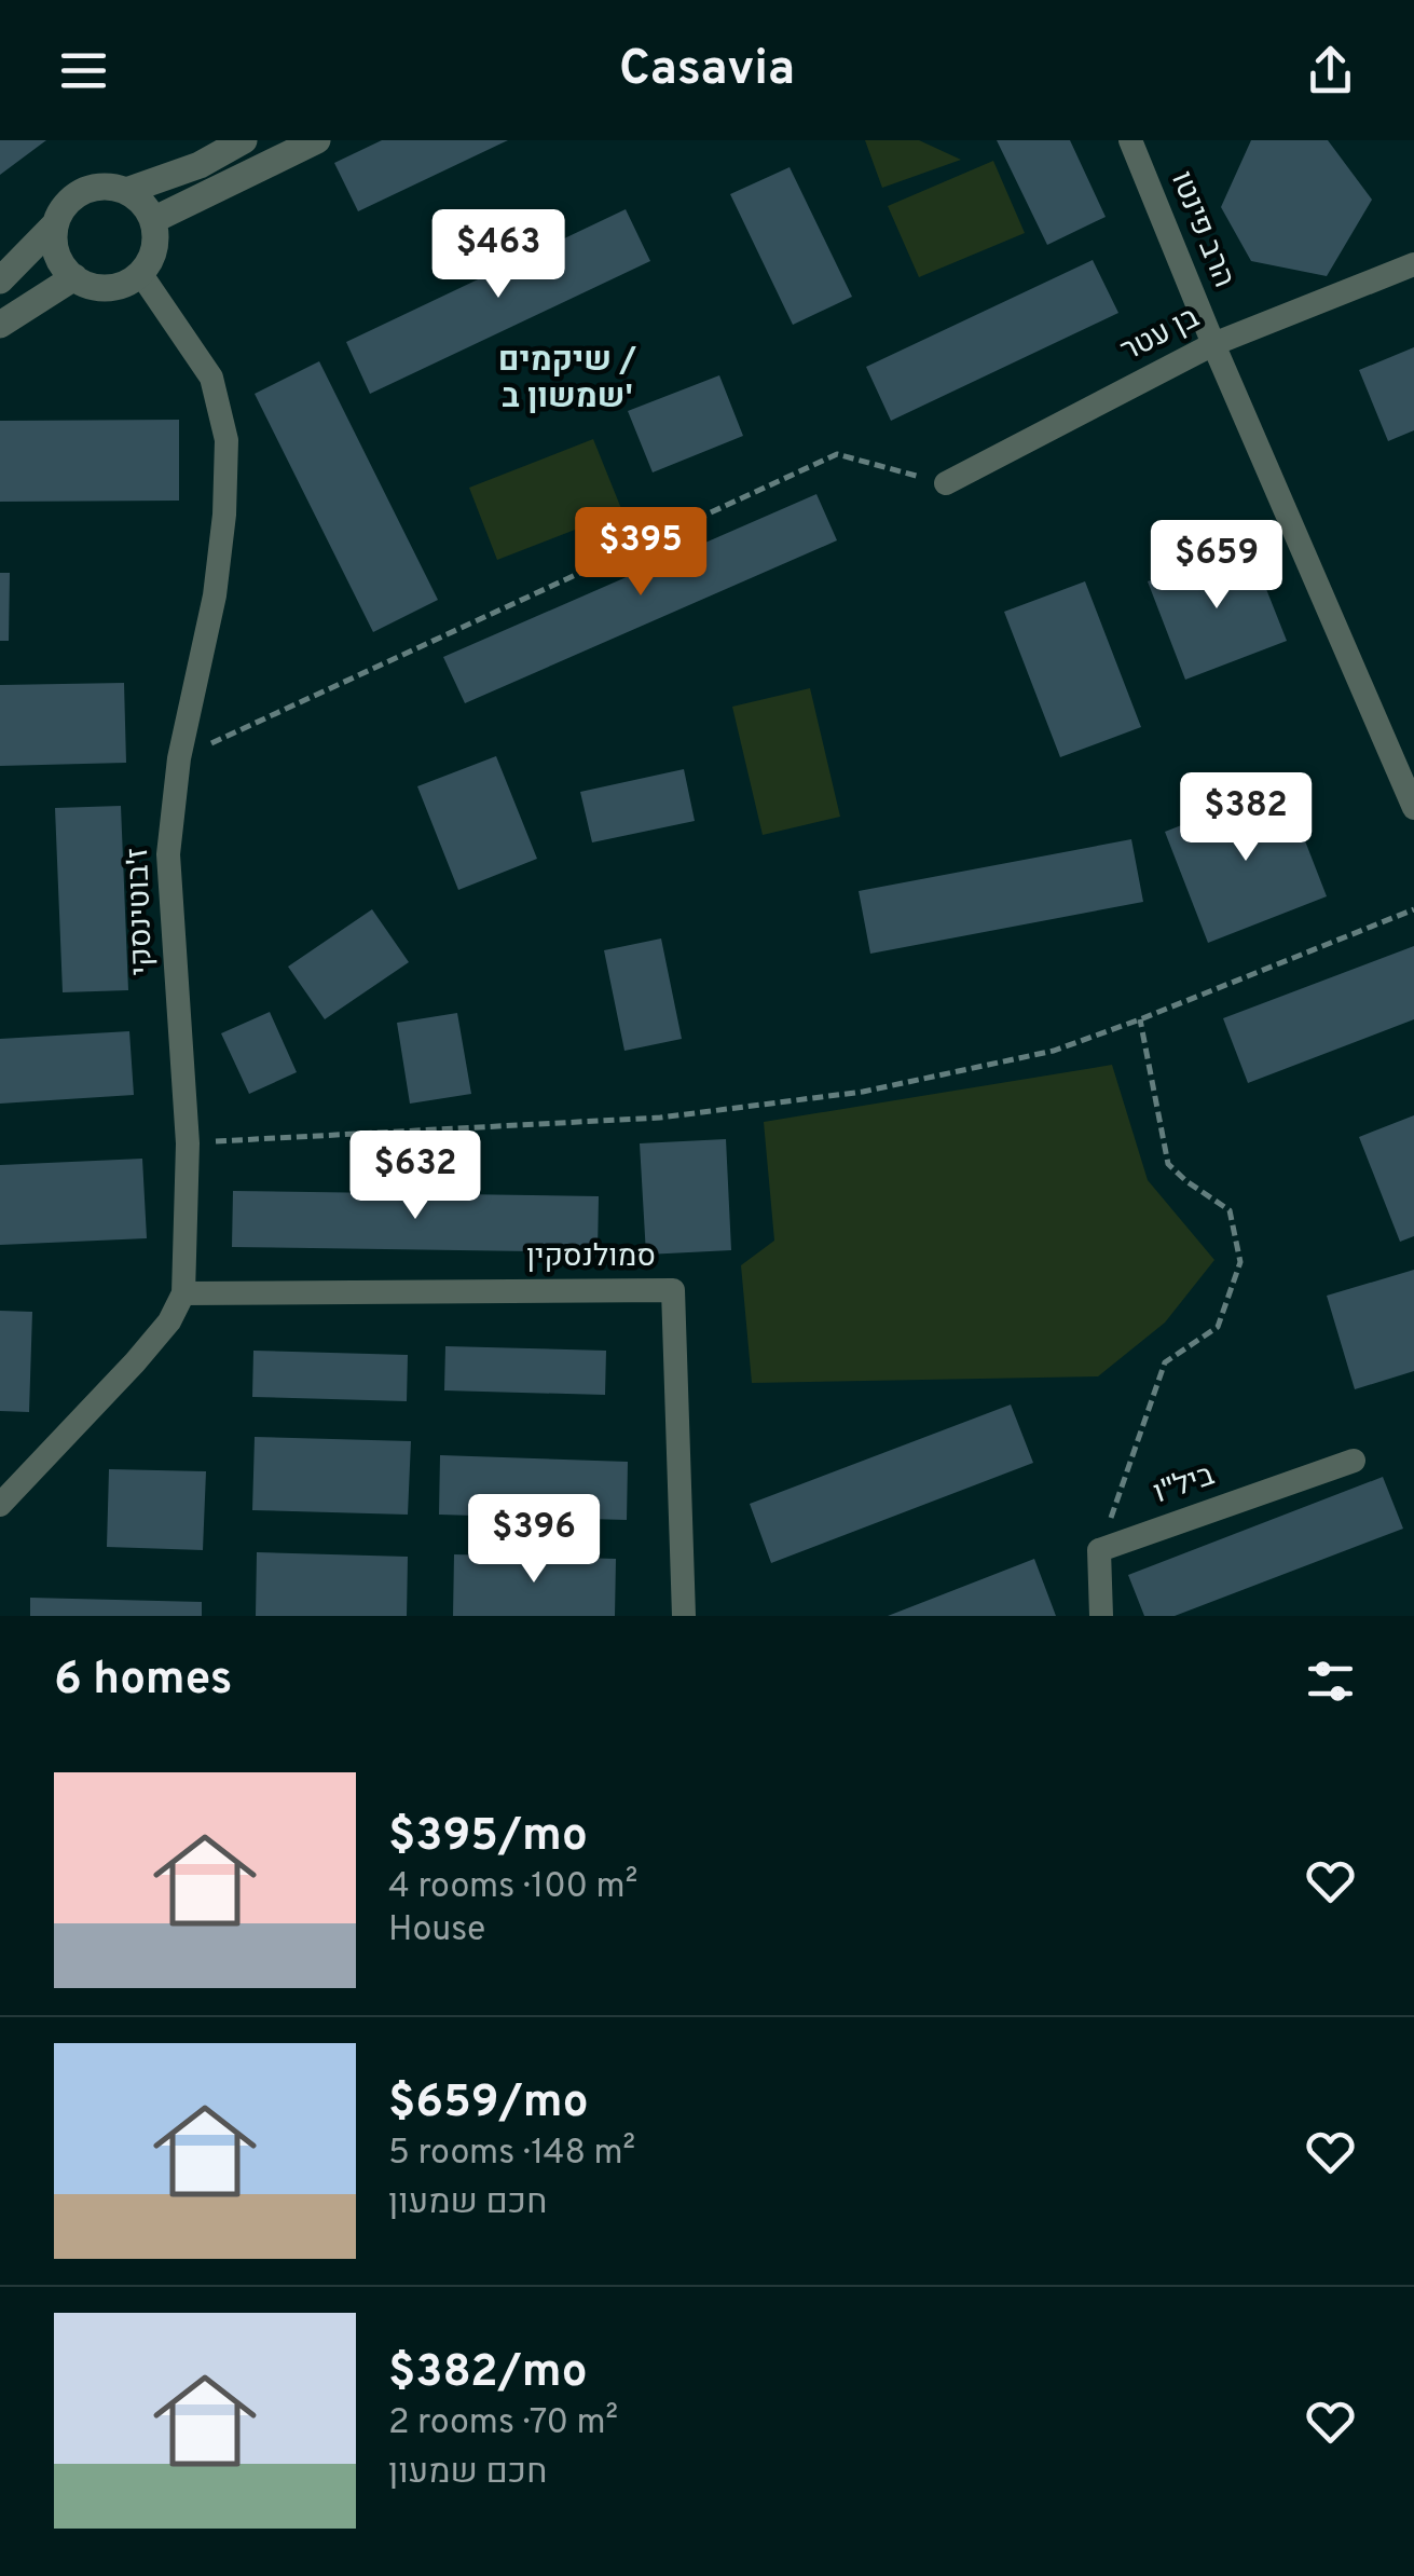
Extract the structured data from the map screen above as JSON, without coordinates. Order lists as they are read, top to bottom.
{
  "streets": {
    "street": [
      "הרב פינטו",
      "בן עטר",
      "ז'בוטינסקי",
      "סמולנסקין",
      "ביל\"ו"
    ]
  },
  "crossings": [
    ["הרב פינטו", "בן עטר"],
    ["ז'בוטינסקי", "סמולנסקין"]
  ],
  "districts": ["שיקמים / שמשון ב'"],
  "page": {
    "header": "Casavia",
    "price": [
      "$463",
      "$395",
      "$659",
      "$382",
      "$632",
      "$396"
    ],
    "heading": "6 homes",
    "list": [
      {
        "name": "$395/mo",
        "note": "4 rooms · 100 m² · House"
      },
      {
        "name": "$659/mo",
        "note": "5 rooms · 148 m² · חכם שמעון"
      },
      {
        "name": "$382/mo",
        "note": "2 rooms · 70 m² · חכם שמעון"
      }
    ]
  }
}
